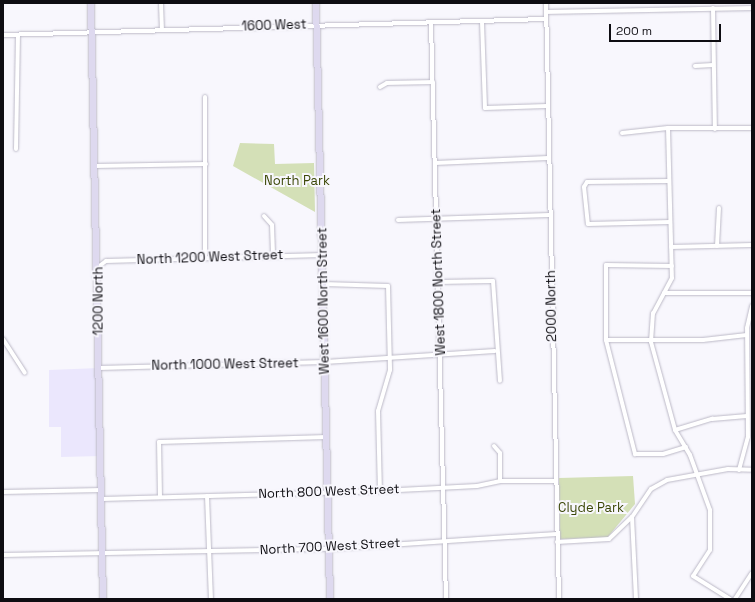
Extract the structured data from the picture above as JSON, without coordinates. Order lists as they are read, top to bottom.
{
  "streets": {
    "street": [
      "1600 West",
      "North 1200 West Street",
      "West 1800 North Street",
      "1200 North",
      "West 1600 North Street",
      "2000 North",
      "North 1000 West Street",
      "North 800 West Street",
      "North 700 West Street"
    ]
  },
  "crossings": [
    ["1600 West", "West 1800 North Street"],
    ["1600 West", "1200 North"],
    ["1600 West", "West 1600 North Street"],
    ["1600 West", "2000 North"],
    ["North 1200 West Street", "1200 North"],
    ["North 1200 West Street", "West 1600 North Street"],
    ["West 1800 North Street", "North 1000 West Street"],
    ["West 1800 North Street", "North 800 West Street"],
    ["West 1800 North Street", "North 700 West Street"],
    ["1200 North", "North 1000 West Street"],
    ["1200 North", "North 800 West Street"],
    ["1200 North", "North 700 West Street"],
    ["West 1600 North Street", "North 1000 West Street"],
    ["West 1600 North Street", "North 800 West Street"],
    ["West 1600 North Street", "North 700 West Street"],
    ["2000 North", "North 800 West Street"],
    ["2000 North", "North 700 West Street"]
  ],
  "parks": ["North Park", "Clyde Park"],
  "scale_bar": "200 m"
}
